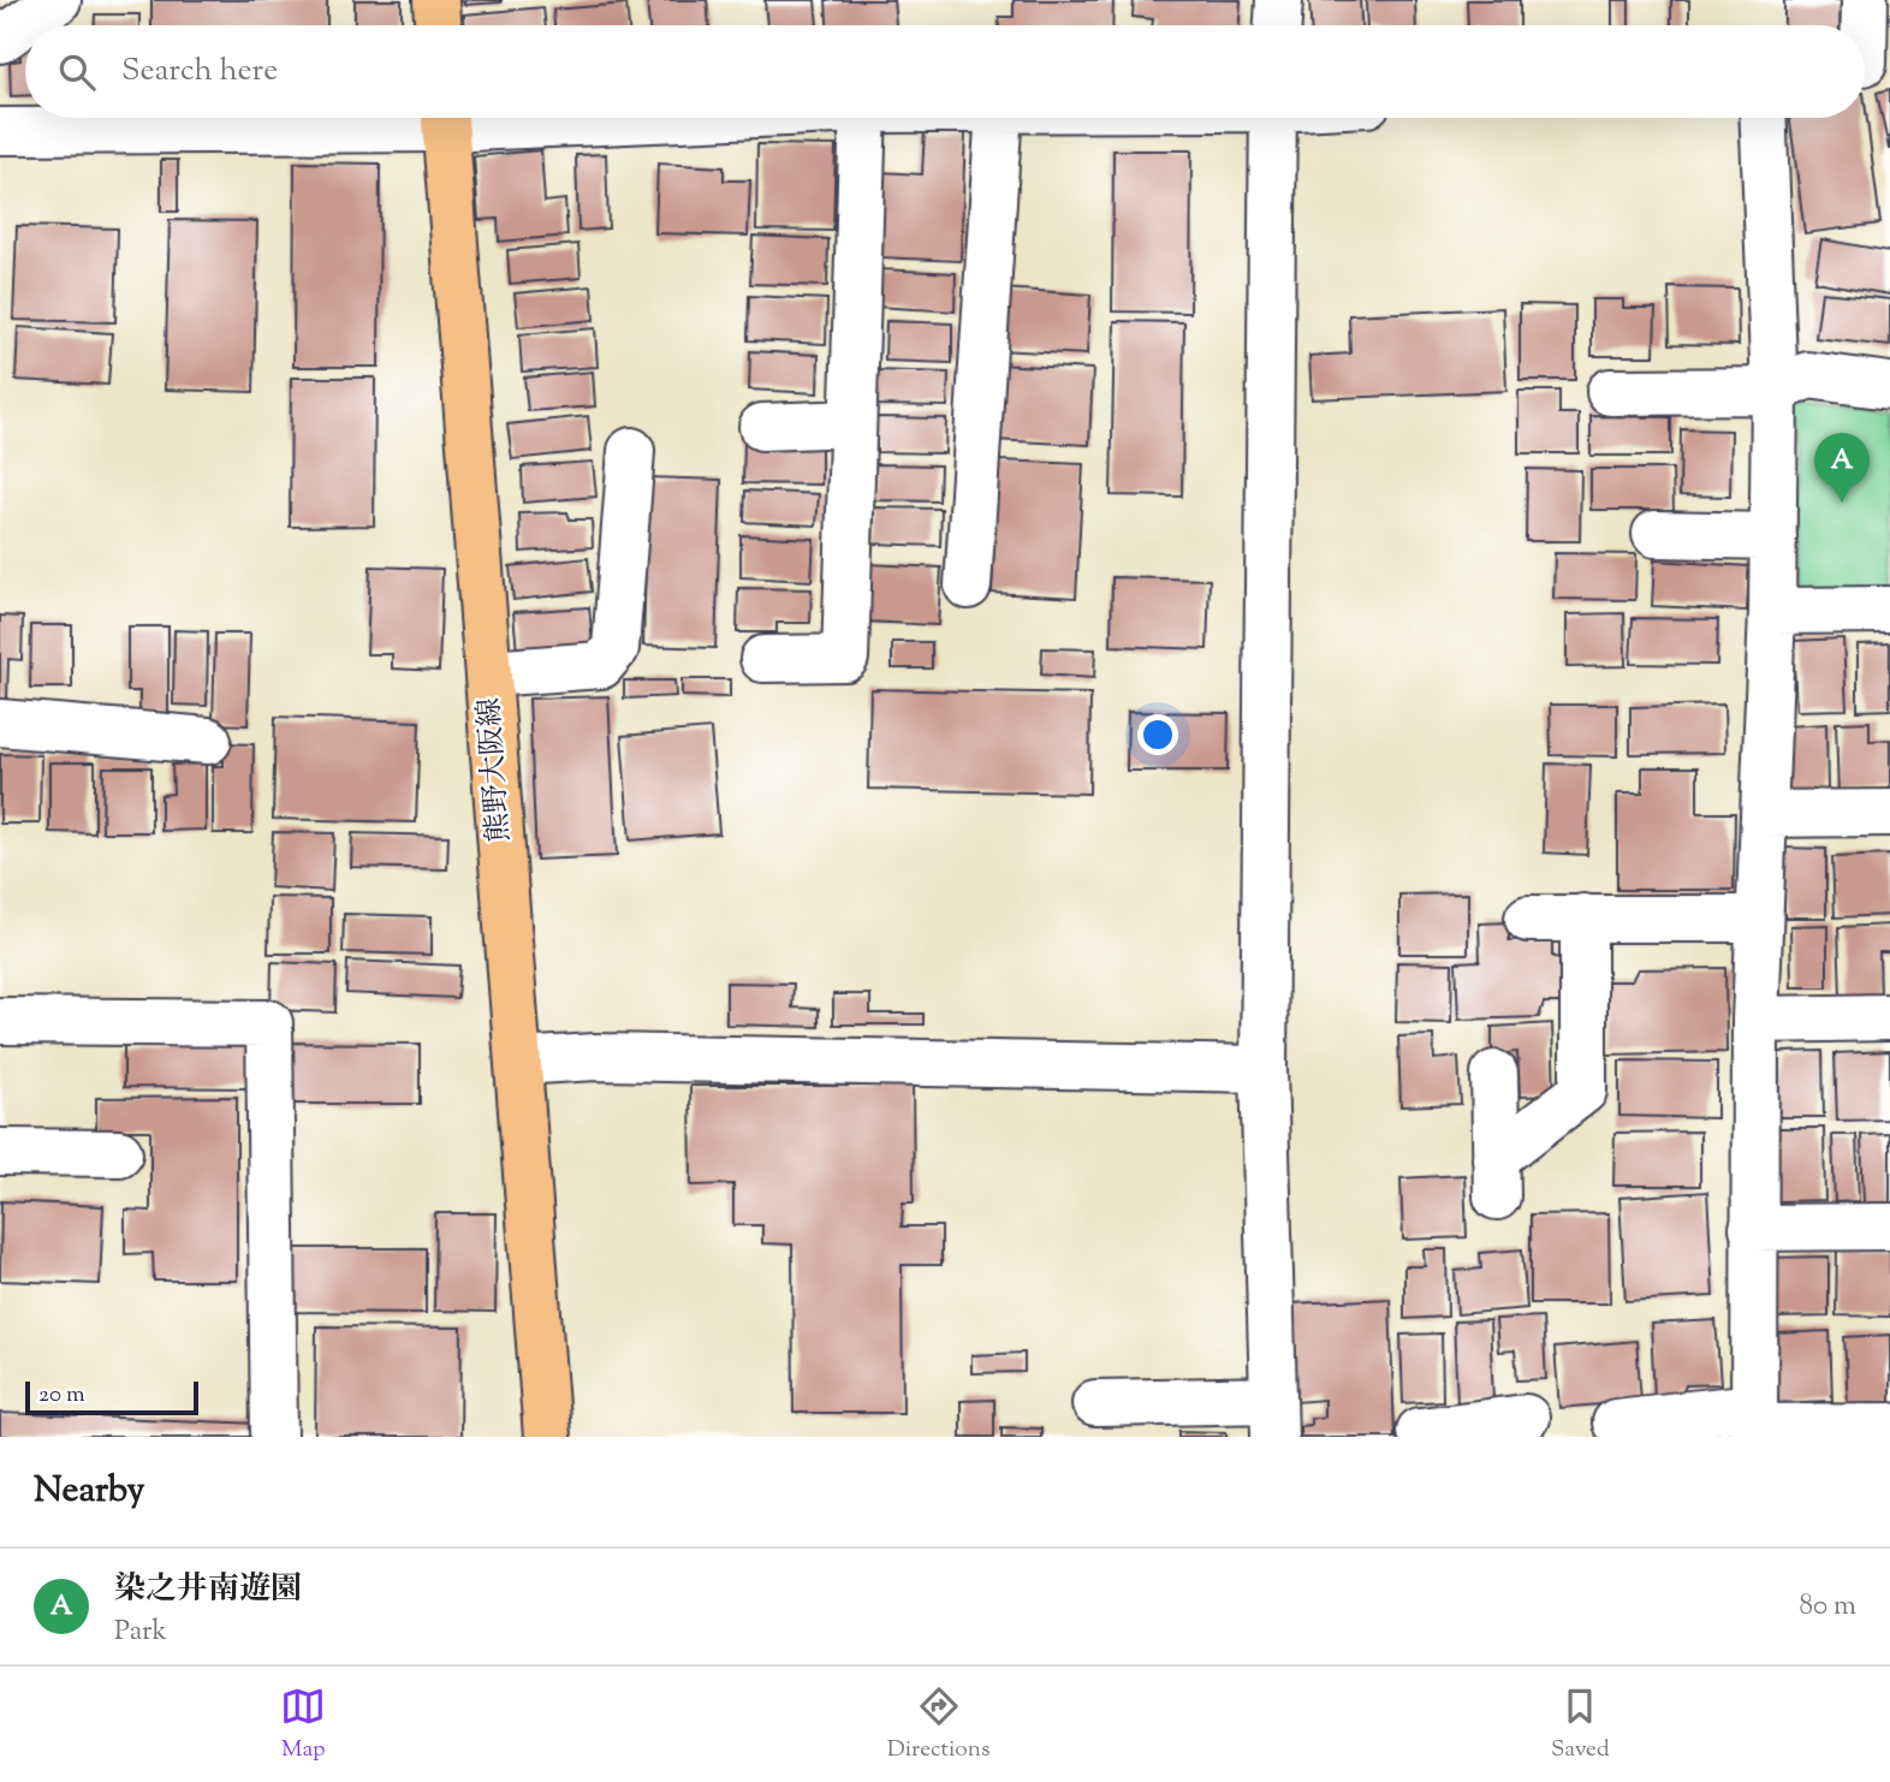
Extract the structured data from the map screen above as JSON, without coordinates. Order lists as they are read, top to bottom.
{
  "streets": {
    "main road": ["熊野大阪線"]
  },
  "scale_bar": "20 m",
  "page": {
    "search": "Search here",
    "pins": "A",
    "scale": "20 m",
    "heading": "Nearby",
    "list": [
      {
        "mark": "A",
        "name": "染之井南遊園",
        "note": "Park",
        "value": "80 m"
      }
    ],
    "nav": ["Map", "Directions", "Saved"]
  }
}
